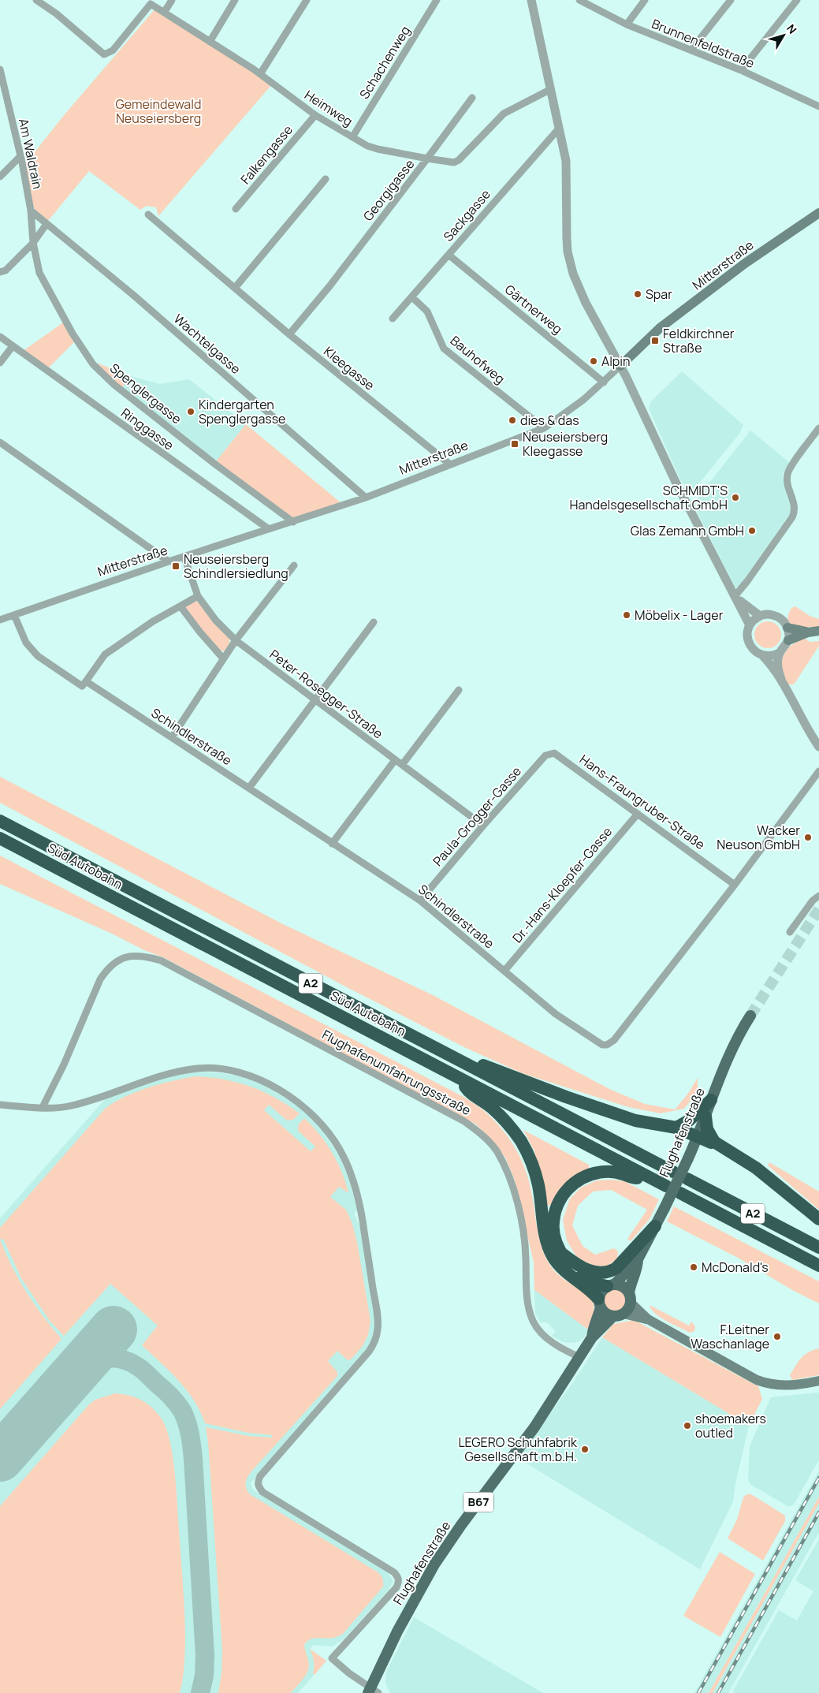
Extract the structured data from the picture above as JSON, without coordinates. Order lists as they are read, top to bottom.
{
  "streets": {
    "highway": ["Süd Autobahn", "A2"],
    "main road": ["Mitterstraße", "Flughafenstraße", "B67"],
    "street": [
      "Brunnenfeldstraße",
      "Schachenweg",
      "Heimweg",
      "Am Waldrain",
      "Falkengasse",
      "Georgigasse",
      "Sackgasse",
      "Gärtnerweg",
      "Wachtelgasse",
      "Bauhofweg",
      "Kleegasse",
      "Spenglergasse",
      "Ringgasse",
      "Peter-Rosegger-Straße",
      "Schindlerstraße",
      "Hans-Fraungruber-Straße",
      "Paula-Grogger-Gasse",
      "Dr.-Hans-Kloepfer-Gasse",
      "Flughafenumfahrungsstraße"
    ]
  },
  "crossings": [
    ["Schachenweg", "Heimweg"],
    ["Heimweg", "Falkengasse"],
    ["Heimweg", "Georgigasse"],
    ["Am Waldrain", "Wachtelgasse"],
    ["Am Waldrain", "Spenglergasse"],
    ["Georgigasse", "Kleegasse"],
    ["Sackgasse", "Gärtnerweg"],
    ["Sackgasse", "Bauhofweg"],
    ["Mitterstraße", "Gärtnerweg"],
    ["Mitterstraße", "Wachtelgasse"],
    ["Mitterstraße", "Bauhofweg"],
    ["Mitterstraße", "Kleegasse"],
    ["Mitterstraße", "Spenglergasse"],
    ["Mitterstraße", "Ringgasse"],
    ["Mitterstraße", "Peter-Rosegger-Straße"],
    ["Mitterstraße", "Schindlerstraße"],
    ["Peter-Rosegger-Straße", "Paula-Grogger-Gasse"],
    ["Schindlerstraße", "Hans-Fraungruber-Straße"],
    ["Schindlerstraße", "Paula-Grogger-Gasse"],
    ["Schindlerstraße", "Dr.-Hans-Kloepfer-Gasse"],
    ["Hans-Fraungruber-Straße", "Paula-Grogger-Gasse"],
    ["Hans-Fraungruber-Straße", "Dr.-Hans-Kloepfer-Gasse"],
    ["Flughafenumfahrungsstraße", "Flughafenstraße"]
  ],
  "parks": ["Gemeindewald Neuseiersberg"],
  "places": {
    "other": [
      "Spar",
      "Alpin",
      "Kindergarten Spenglergasse",
      "dies & das",
      "SCHMIDT'S Handelsgesellschaft GmbH",
      "Glas Zemann GmbH",
      "Möbelix - Lager",
      "Wacker Neuson GmbH",
      "McDonald's",
      "F.Leitner Waschanlage",
      "shoemakers outled",
      "LEGERO Schuhfabrik Gesellschaft m.b.H."
    ],
    "transit": ["Feldkirchner Straße", "Neuseiersberg Kleegasse", "Neuseiersberg Schindlersiedlung"]
  },
  "north": "top right"
}
